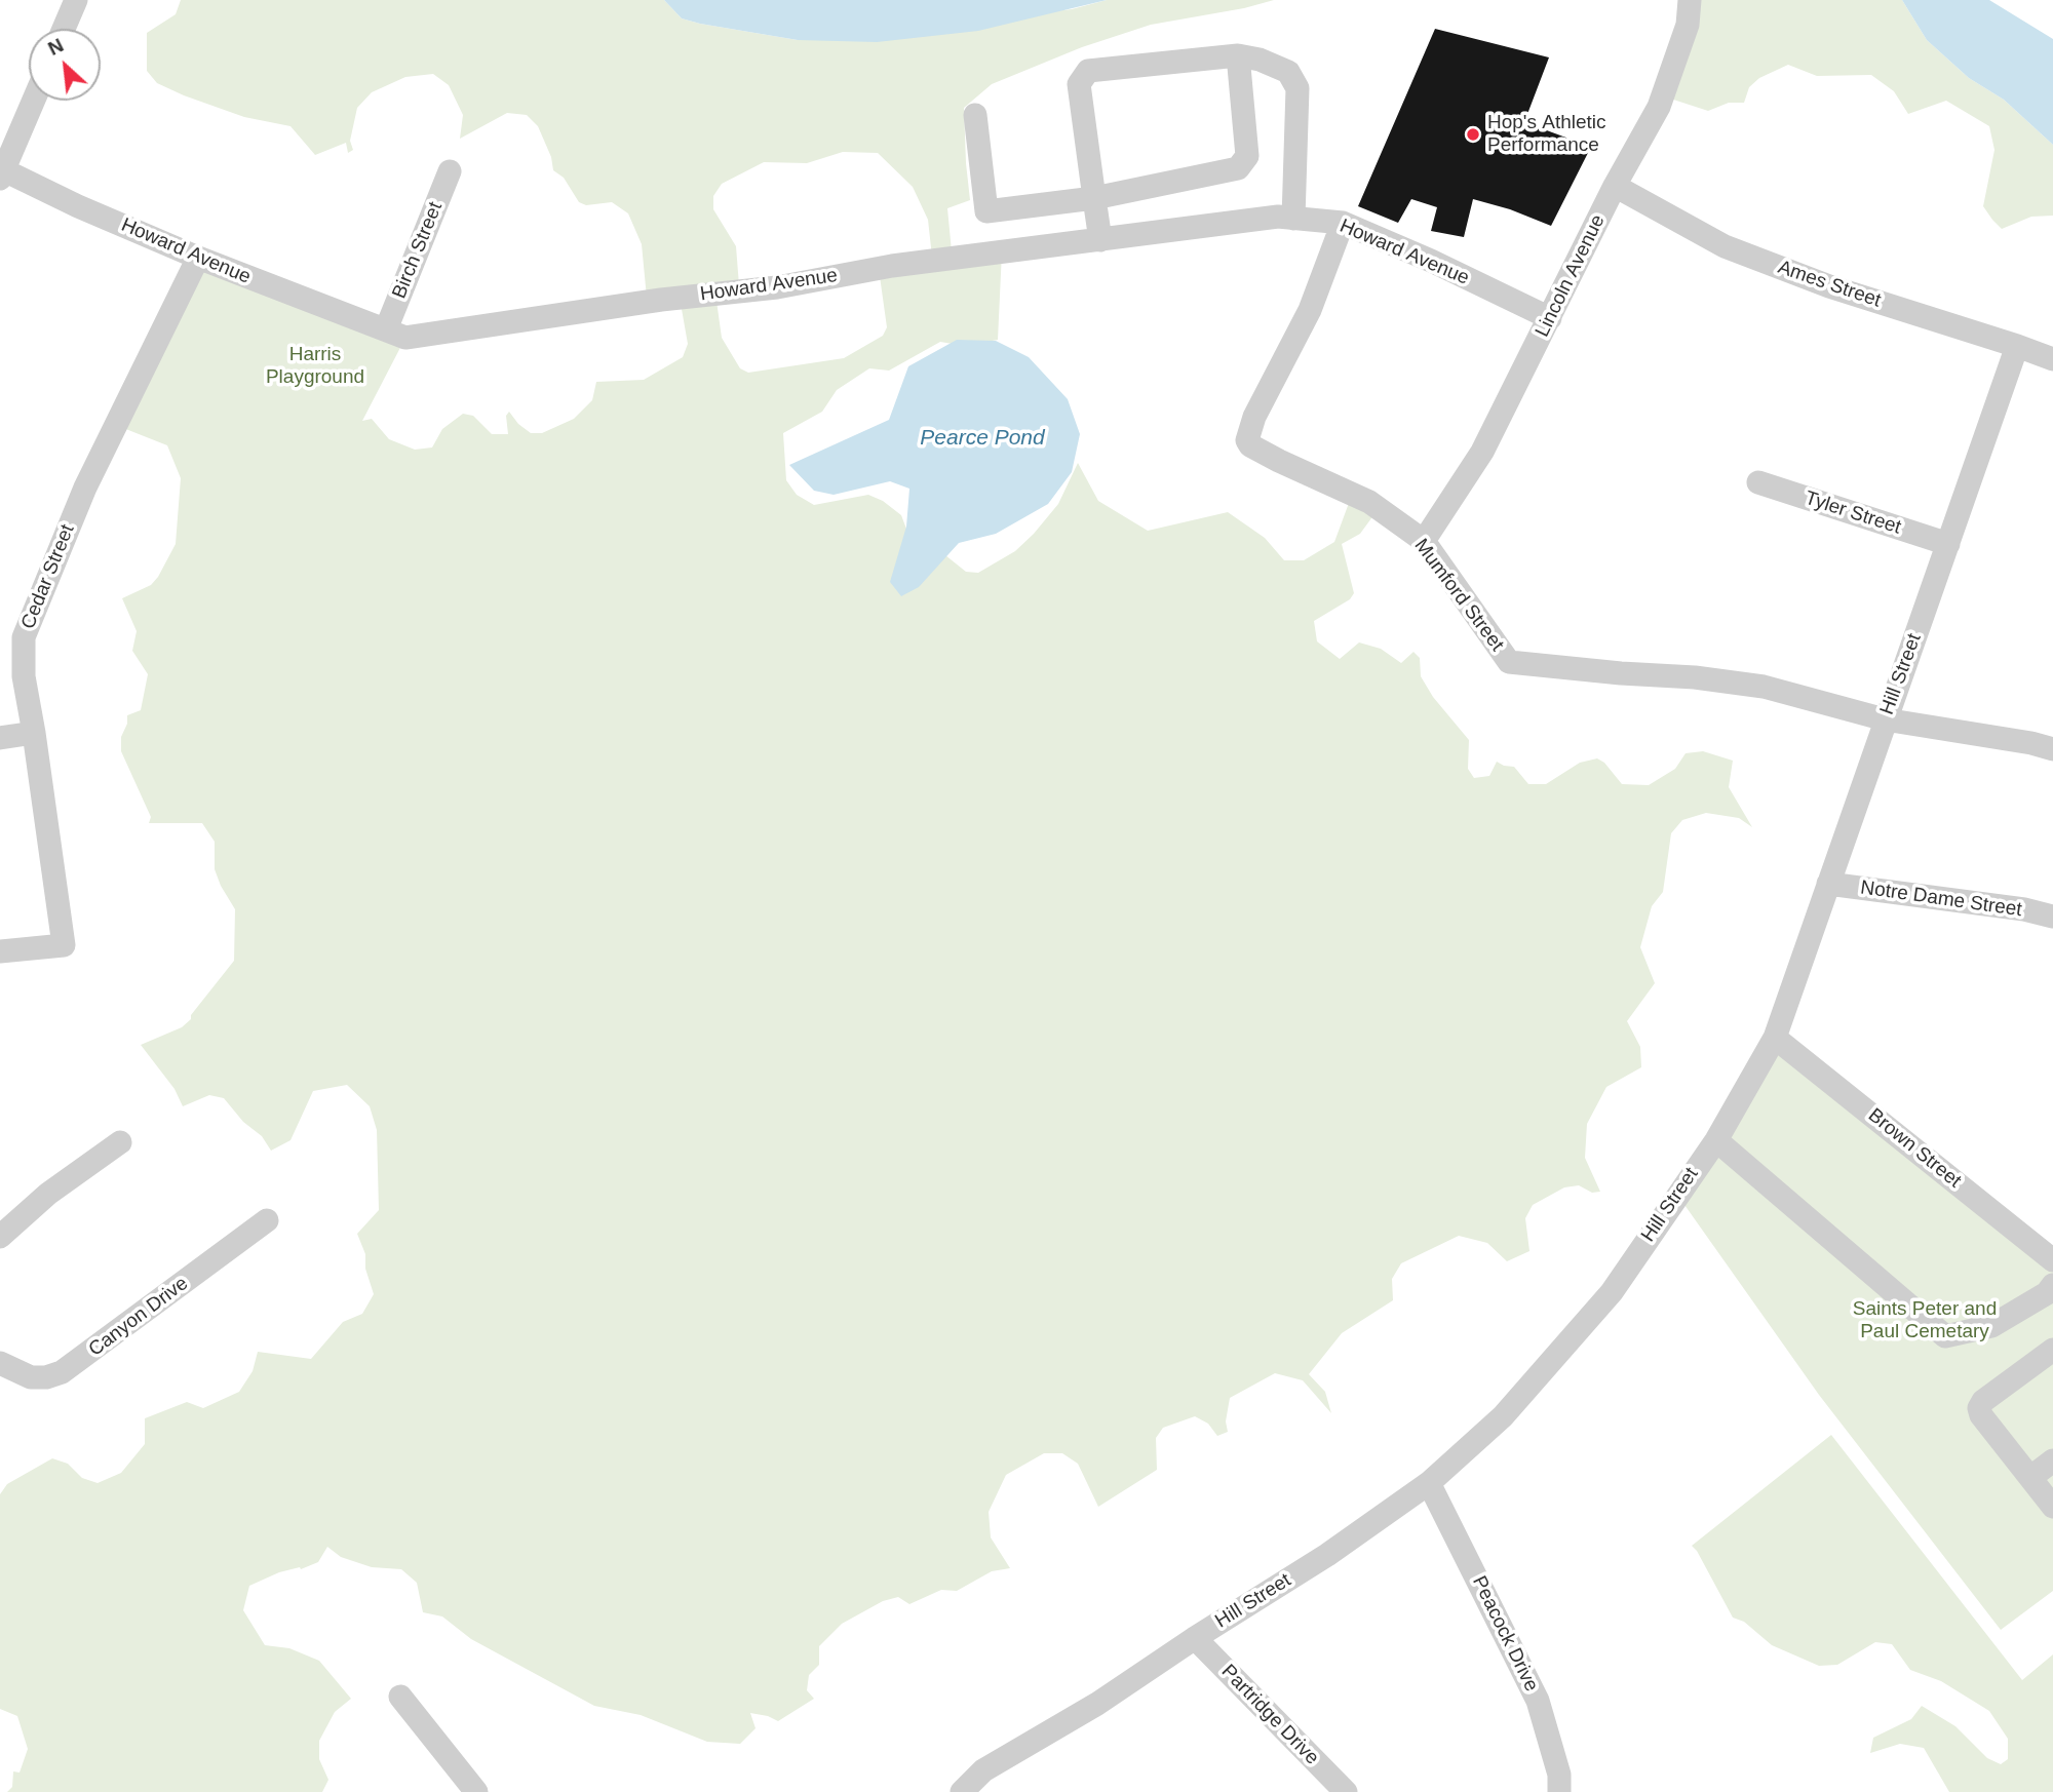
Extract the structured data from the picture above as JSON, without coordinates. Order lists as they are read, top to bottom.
{
  "streets": {
    "street": [
      "Birch Street",
      "Howard Avenue",
      "Lincoln Avenue",
      "Ames Street",
      "Tyler Street",
      "Cedar Street",
      "Mumford Street",
      "Hill Street",
      "Notre Dame Street",
      "Brown Street",
      "Canyon Drive",
      "Peacock Drive",
      "Partridge Drive"
    ]
  },
  "crossings": [
    ["Birch Street", "Howard Avenue"],
    ["Howard Avenue", "Lincoln Avenue"],
    ["Howard Avenue", "Cedar Street"],
    ["Howard Avenue", "Mumford Street"],
    ["Lincoln Avenue", "Ames Street"],
    ["Lincoln Avenue", "Mumford Street"],
    ["Ames Street", "Hill Street"],
    ["Tyler Street", "Hill Street"],
    ["Mumford Street", "Hill Street"],
    ["Hill Street", "Notre Dame Street"],
    ["Hill Street", "Brown Street"],
    ["Hill Street", "Peacock Drive"],
    ["Hill Street", "Partridge Drive"]
  ],
  "water": ["Pearce Pond"],
  "parks": ["Harris Playground", "Saints Peter and Paul Cemetary"],
  "places": ["Hop's Athletic Performance"],
  "north": "top left"
}
